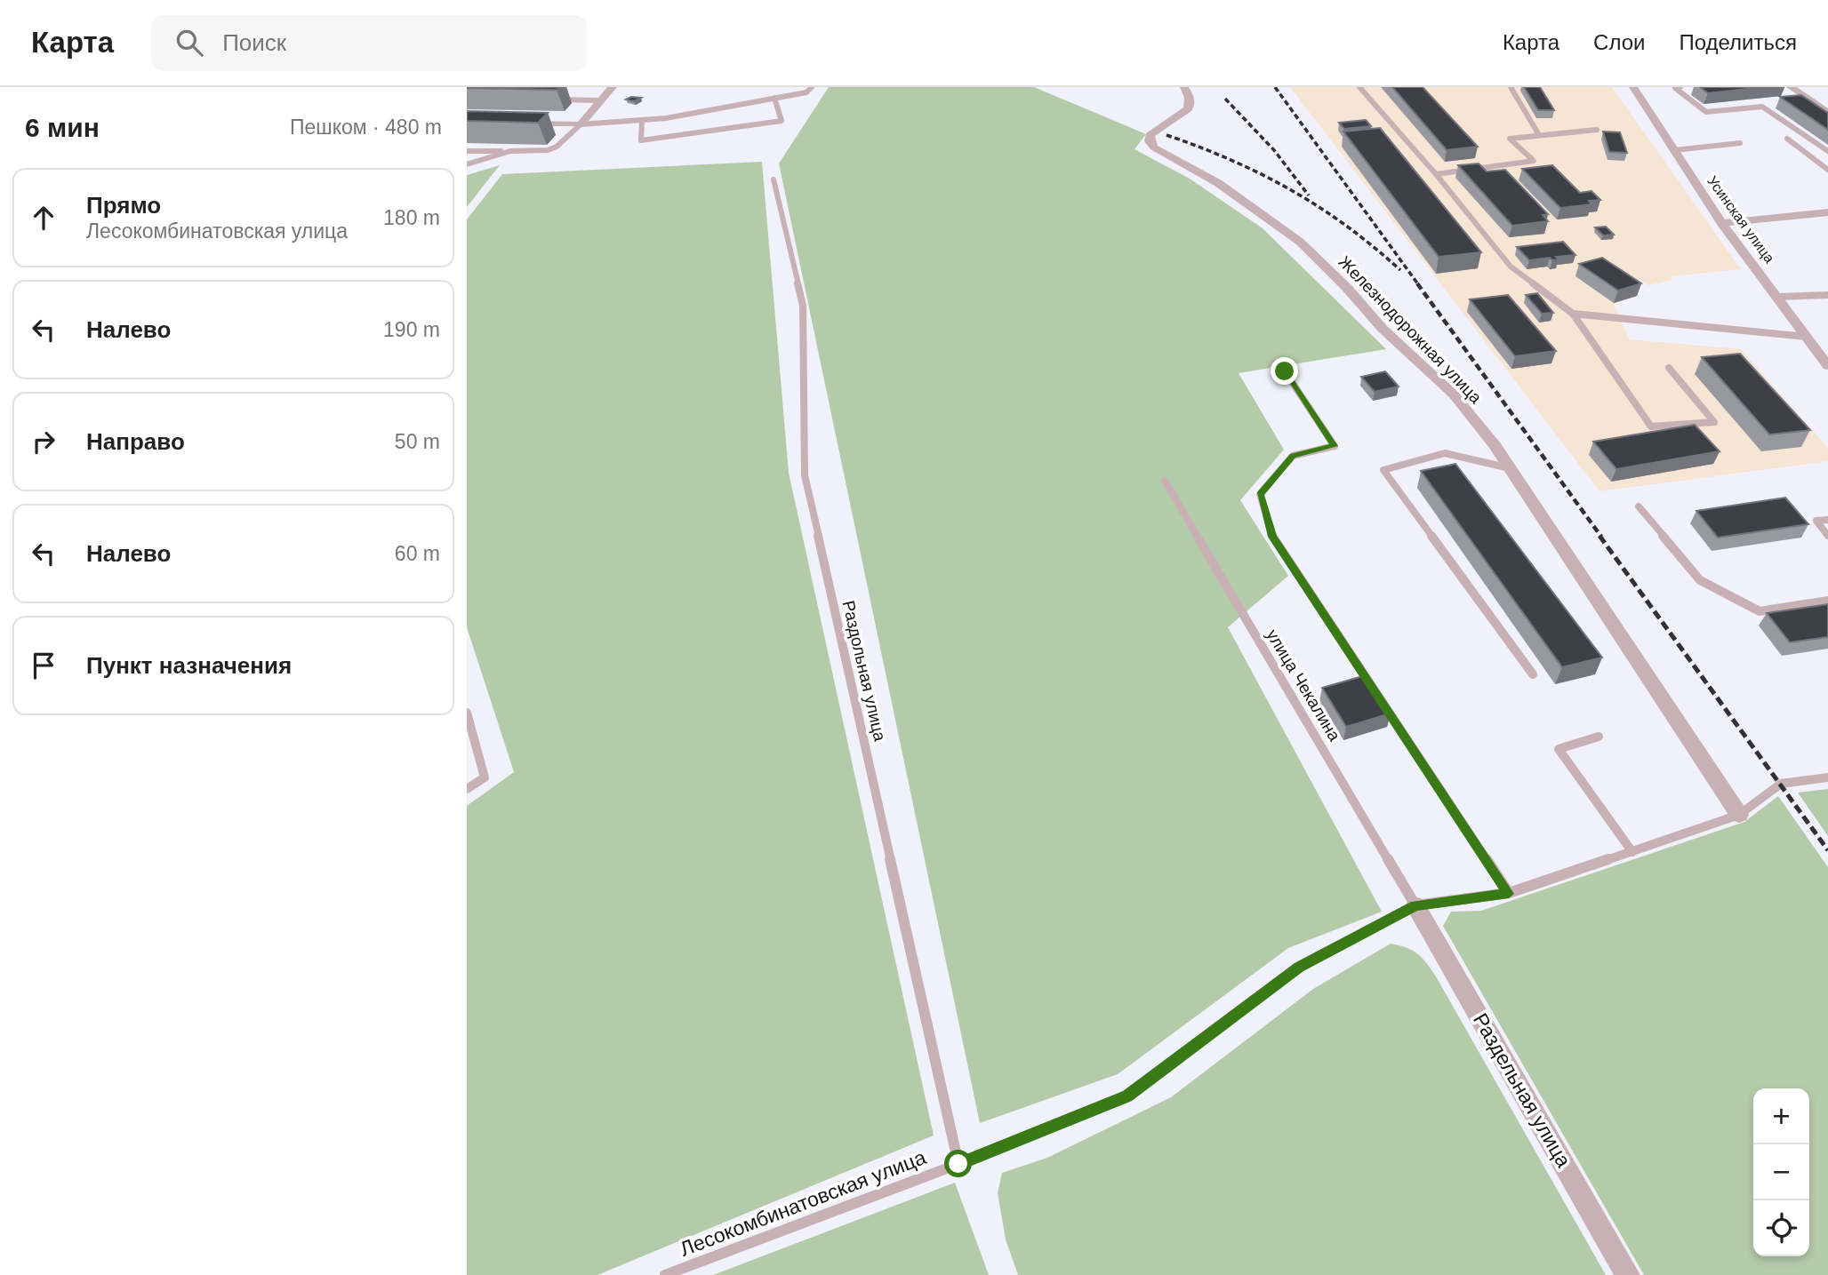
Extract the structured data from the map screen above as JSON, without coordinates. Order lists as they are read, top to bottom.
{
  "streets": {
    "street": ["Усинская улица", "Железнодорожная улица", "Раздельная улица"],
    "lane": ["Раздольная улица", "улица Чекалина", "Лесокомбинатовская улица"]
  },
  "crossings": [
    ["Железнодорожная улица", "Лесокомбинатовская улица"],
    ["Раздольная улица", "Лесокомбинатовская улица"],
    ["улица Чекалина", "Раздельная улица"],
    ["улица Чекалина", "Лесокомбинатовская улица"],
    ["Раздельная улица", "Лесокомбинатовская улица"]
  ],
  "page": {
    "header": "Карта",
    "search": "Поиск",
    "nav": ["Карта", "Слои", "Поделиться"],
    "heading": ["6 мин", "Пешком · 480 m"],
    "list": [
      ["Прямо", "Лесокомбинатовская улица", "180 m"],
      ["Налево", "190 m"],
      ["Направо", "50 m"],
      ["Налево", "60 m"],
      "Пункт назначения"
    ],
    "map_buttons": ["+", "−"]
  }
}
